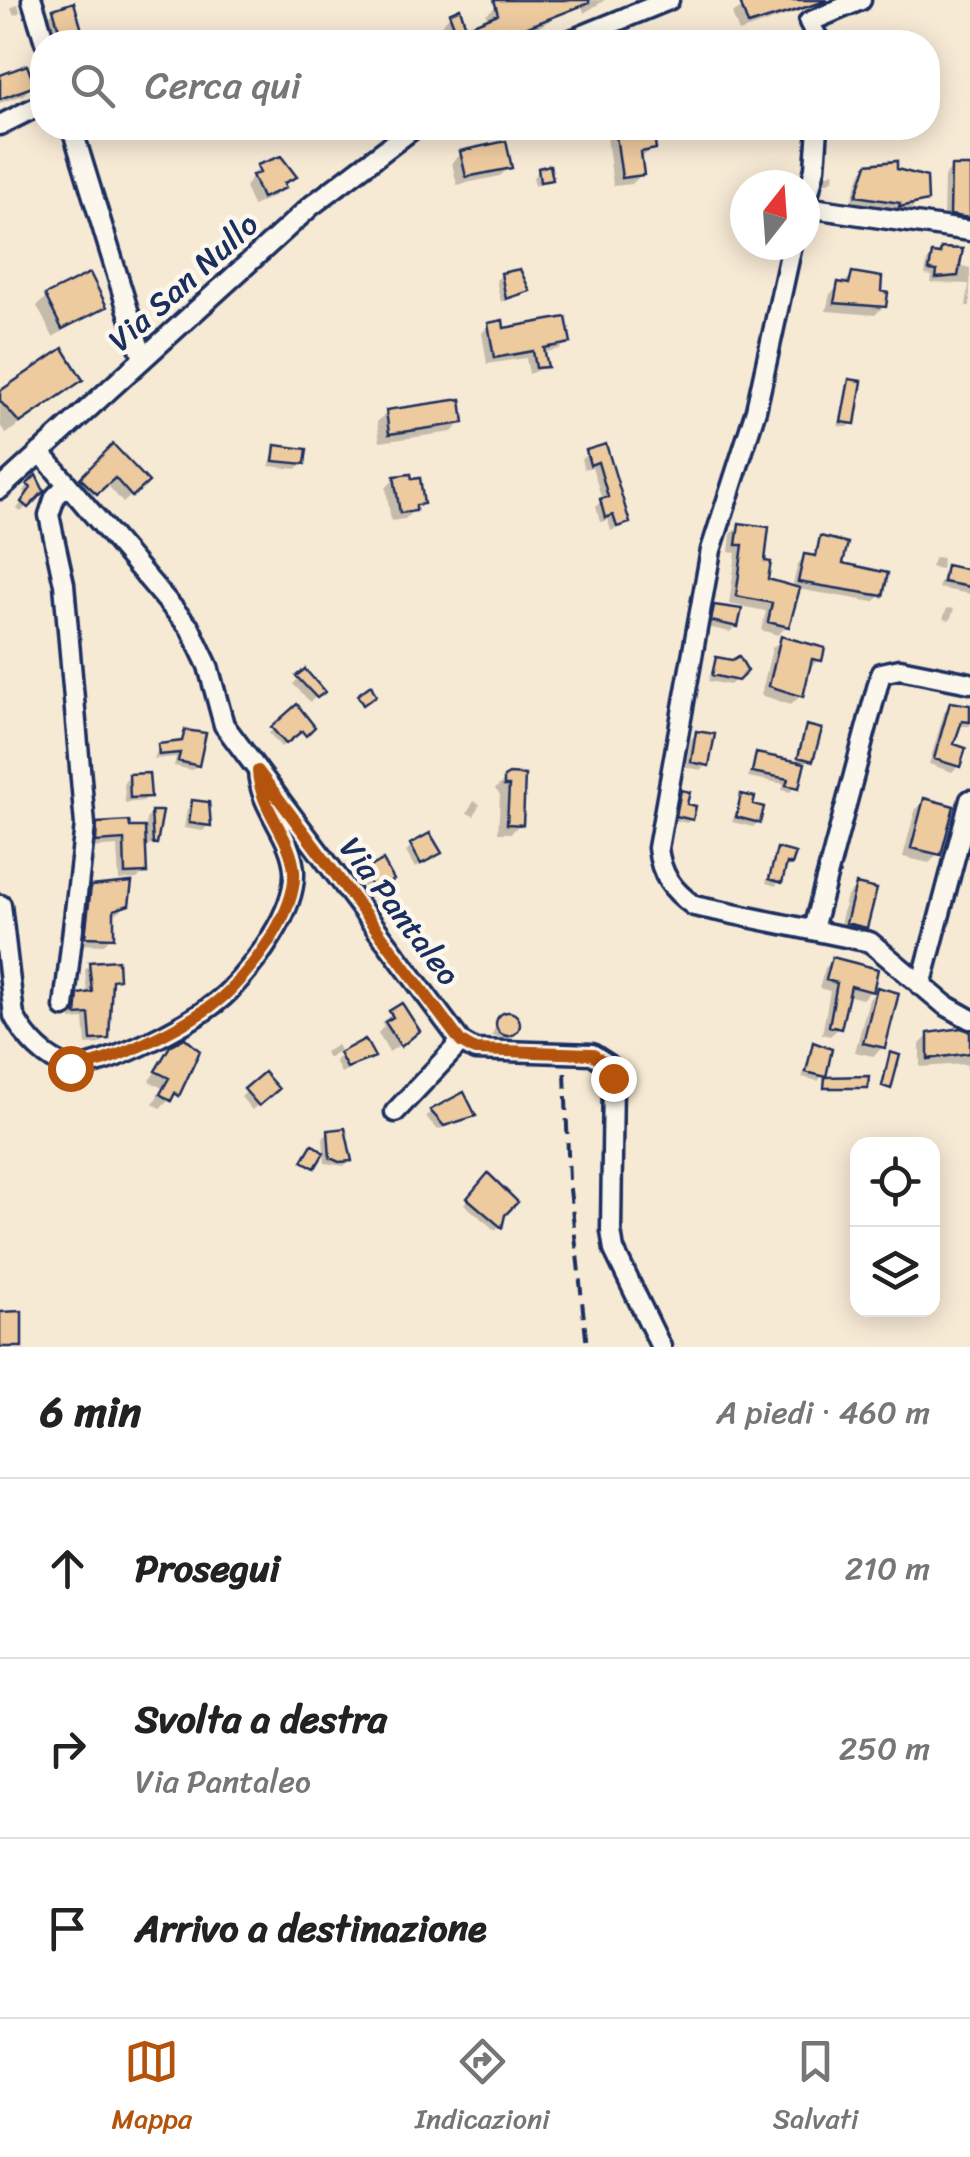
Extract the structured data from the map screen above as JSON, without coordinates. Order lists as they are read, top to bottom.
{
  "streets": {
    "street": ["Via San Nullo", "Via Pantaleo"]
  },
  "crossings": [
    ["Via San Nullo", "Via Pantaleo"]
  ],
  "north": "top",
  "page": {
    "search": "Cerca qui",
    "heading": ["6 min", "A piedi · 460 m"],
    "list": [
      ["Prosegui", "210 m"],
      ["Svolta a destra", "Via Pantaleo", "250 m"],
      "Arrivo a destinazione"
    ],
    "nav": ["Mappa", "Indicazioni", "Salvati"]
  }
}
